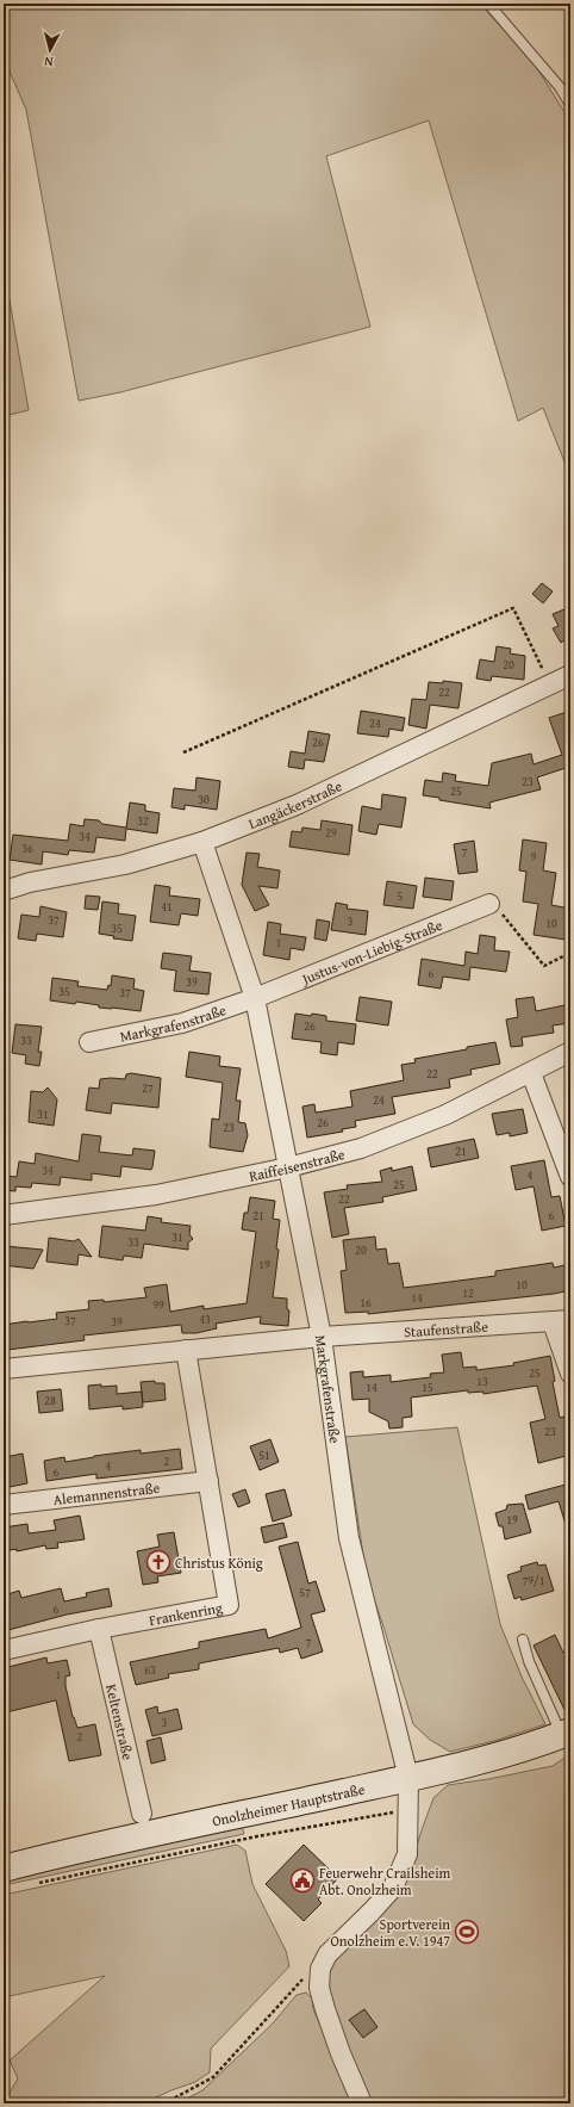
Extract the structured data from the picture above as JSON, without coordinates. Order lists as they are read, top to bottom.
{
  "streets": {
    "main road": ["Onolzheimer Hauptstraße"],
    "street": [
      "Langäckerstraße",
      "Justus-von-Liebig-Straße",
      "Markgrafenstraße",
      "Raiffeisenstraße",
      "Staufenstraße",
      "Alemannenstraße",
      "Frankenring",
      "Keltenstraße"
    ]
  },
  "crossings": [
    ["Langäckerstraße", "Markgrafenstraße"],
    ["Justus-von-Liebig-Straße", "Markgrafenstraße"],
    ["Markgrafenstraße", "Raiffeisenstraße"],
    ["Markgrafenstraße", "Staufenstraße"],
    ["Markgrafenstraße", "Onolzheimer Hauptstraße"],
    ["Alemannenstraße", "Frankenring"],
    ["Frankenring", "Keltenstraße"]
  ],
  "places": {
    "church": ["Christus König"],
    "public building": ["Feuerwehr Crailsheim Abt. Onolzheim"],
    "sports": ["Sportverein Onolzheim e.V. 1947"]
  },
  "house_numbers": [
    "20",
    "22",
    "24",
    "26",
    "23",
    "25",
    "30",
    "32",
    "29",
    "34",
    "36",
    "7",
    "9",
    "5",
    "41",
    "37",
    "3",
    "10",
    "35",
    "1",
    "6",
    "39",
    "35",
    "37",
    "26",
    "33",
    "22",
    "27",
    "24",
    "31",
    "26",
    "23",
    "21",
    "34",
    "4",
    "25",
    "22",
    "21",
    "6",
    "31",
    "33",
    "20",
    "19",
    "10",
    "12",
    "14",
    "16",
    "99",
    "43",
    "37",
    "39",
    "25",
    "13",
    "14",
    "15",
    "28",
    "23",
    "51",
    "2",
    "4",
    "6",
    "19",
    "79/1",
    "57",
    "6",
    "7",
    "63",
    "1",
    "3",
    "2"
  ],
  "north": "bottom"
}
